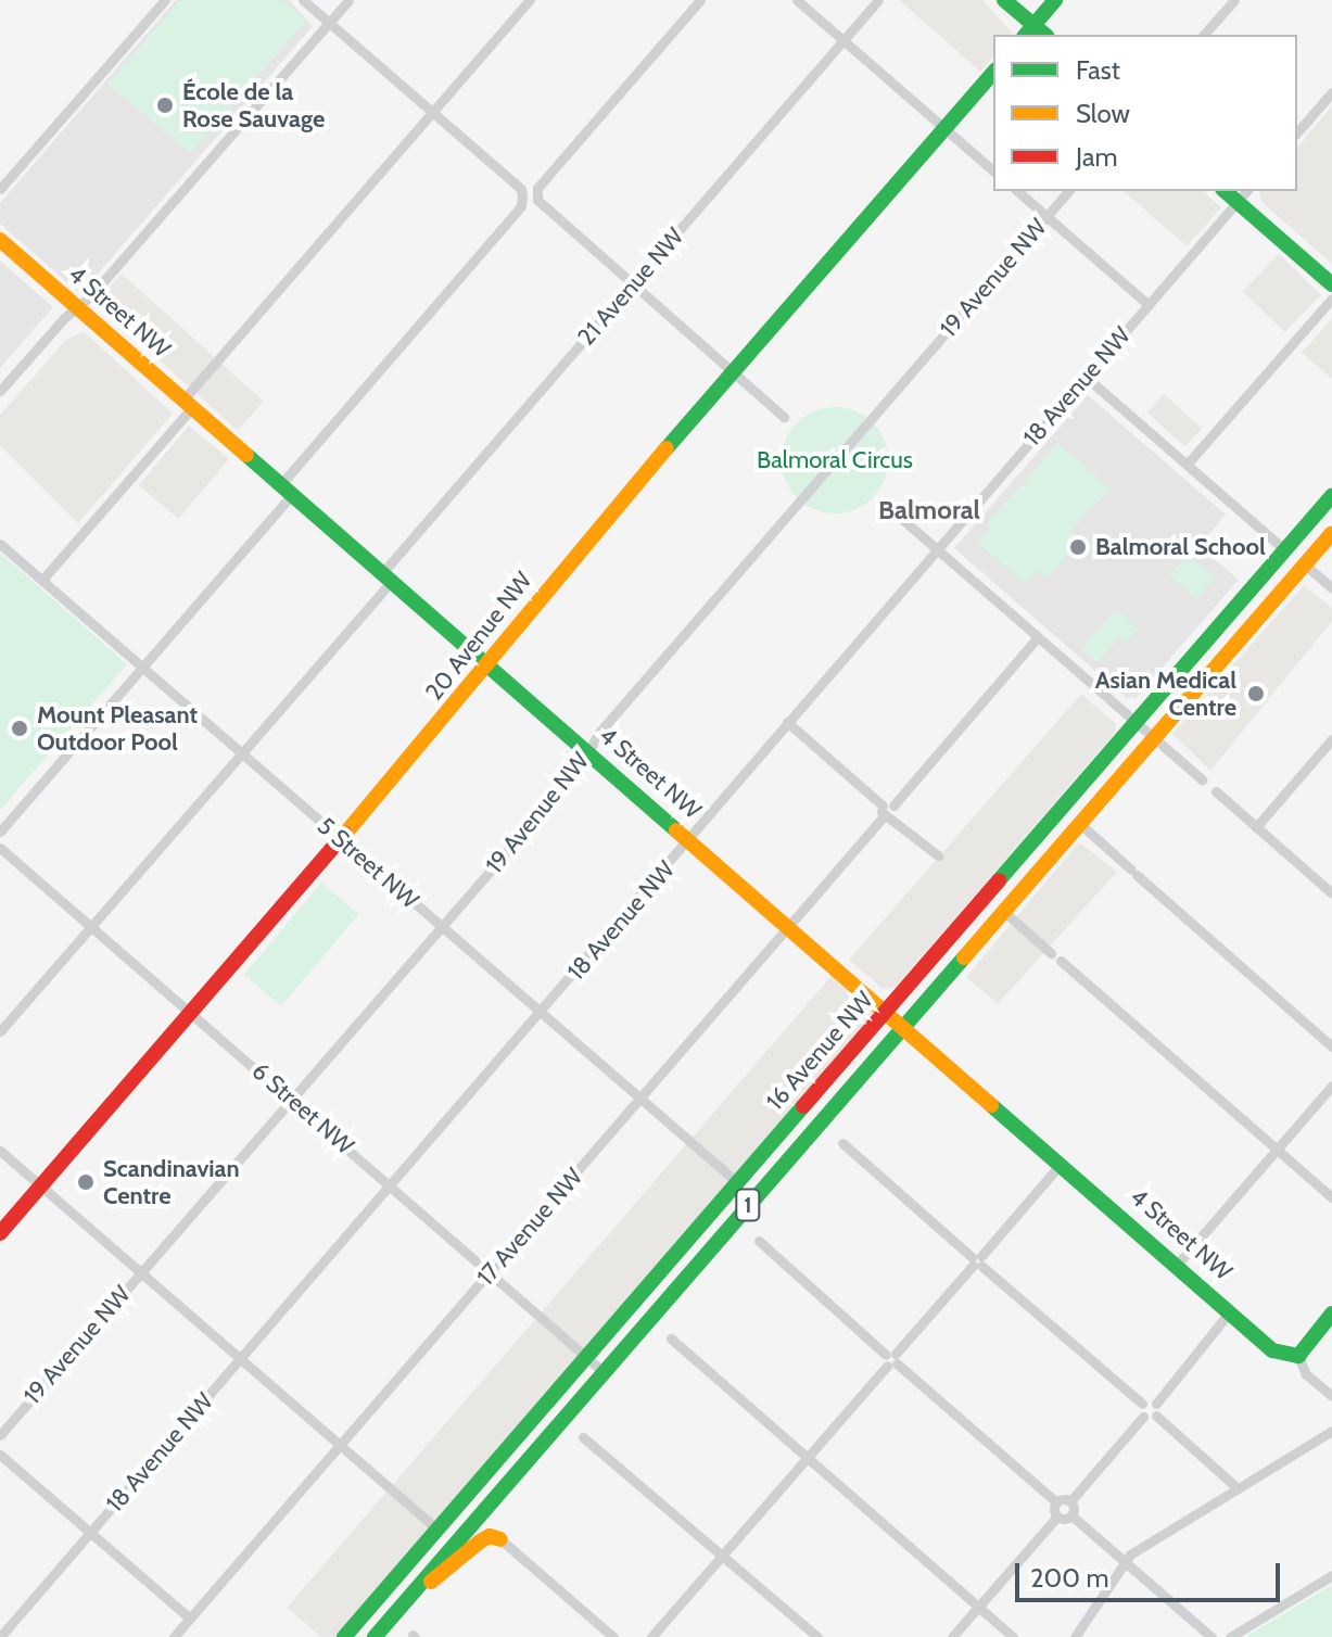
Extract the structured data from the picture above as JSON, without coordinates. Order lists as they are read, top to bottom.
{
  "streets": {
    "main road": [
      "4 Street NW",
      "20 Avenue NW",
      "16 Avenue NW",
      "1"
    ],
    "street": [
      "19 Avenue NW",
      "21 Avenue NW",
      "18 Avenue NW",
      "5 Street NW",
      "6 Street NW",
      "17 Avenue NW"
    ]
  },
  "crossings": [
    ["19 Avenue NW", "4 Street NW"],
    ["19 Avenue NW", "5 Street NW"],
    ["19 Avenue NW", "6 Street NW"],
    ["21 Avenue NW", "4 Street NW"],
    ["21 Avenue NW", "5 Street NW"],
    ["21 Avenue NW", "6 Street NW"],
    ["4 Street NW", "18 Avenue NW"],
    ["4 Street NW", "20 Avenue NW"],
    ["4 Street NW", "16 Avenue NW"],
    ["4 Street NW", "17 Avenue NW"],
    ["18 Avenue NW", "5 Street NW"],
    ["18 Avenue NW", "6 Street NW"],
    ["20 Avenue NW", "5 Street NW"],
    ["20 Avenue NW", "6 Street NW"],
    ["5 Street NW", "16 Avenue NW"],
    ["5 Street NW", "17 Avenue NW"],
    ["16 Avenue NW", "6 Street NW"],
    ["6 Street NW", "17 Avenue NW"]
  ],
  "districts": ["Balmoral"],
  "parks": ["Balmoral Circus"],
  "places": [
    "École de la Rose Sauvage",
    "Balmoral School",
    "Asian Medical Centre",
    "Mount Pleasant Outdoor Pool",
    "Scandinavian Centre"
  ],
  "legend": ["Fast", "Slow", "Jam"],
  "scale_bar": "200 m"
}
